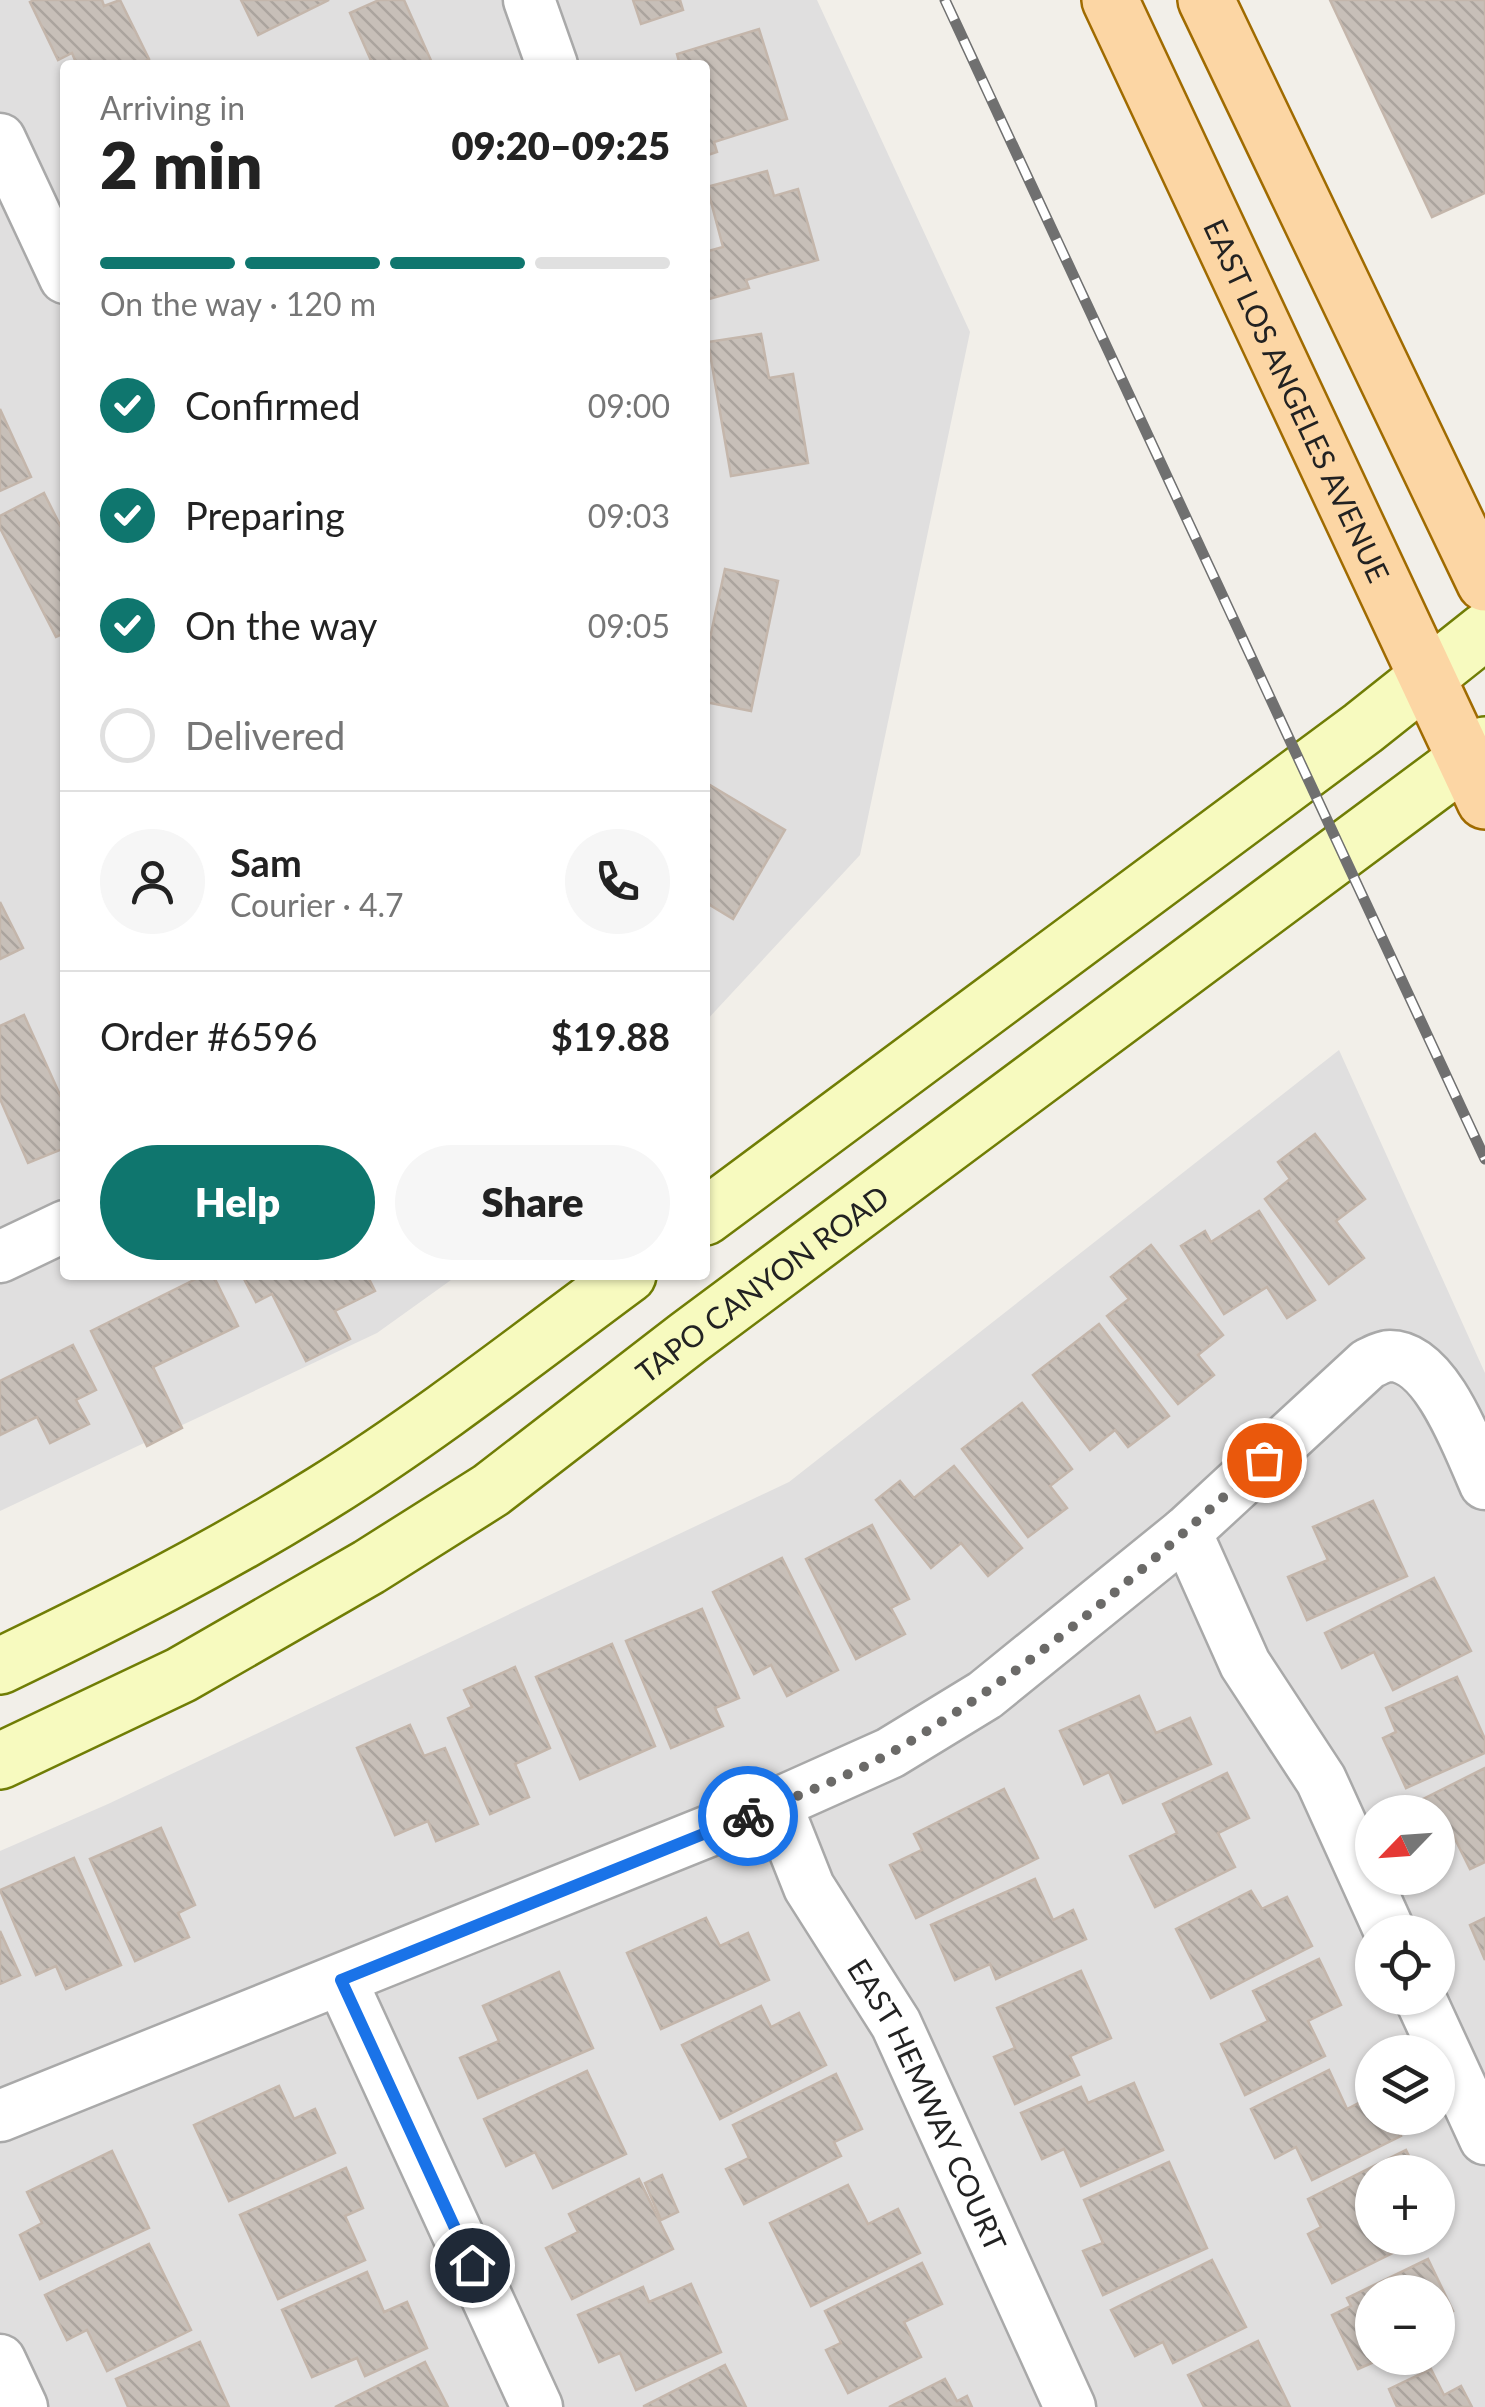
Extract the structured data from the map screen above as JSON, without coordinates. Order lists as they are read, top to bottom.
{
  "streets": {
    "main road": ["EAST LOS ANGELES AVENUE", "TAPO CANYON ROAD"],
    "street": ["EAST HEMWAY COURT"]
  },
  "crossings": [
    ["EAST LOS ANGELES AVENUE", "TAPO CANYON ROAD"]
  ],
  "north": "bottom left",
  "page": {
    "heading": ["2 min", "Arriving in", "09:20–09:25"],
    "panel": [
      "Sam",
      "Courier · 4.7",
      "Order #6596",
      "$19.88"
    ],
    "bar": "On the way · 120 m",
    "list": [
      ["Confirmed", "09:00"],
      ["Preparing", "09:03"],
      ["On the way", "09:05"],
      "Delivered"
    ],
    "buttons": ["Help", "Share"],
    "map_buttons": ["+", "−"]
  }
}
